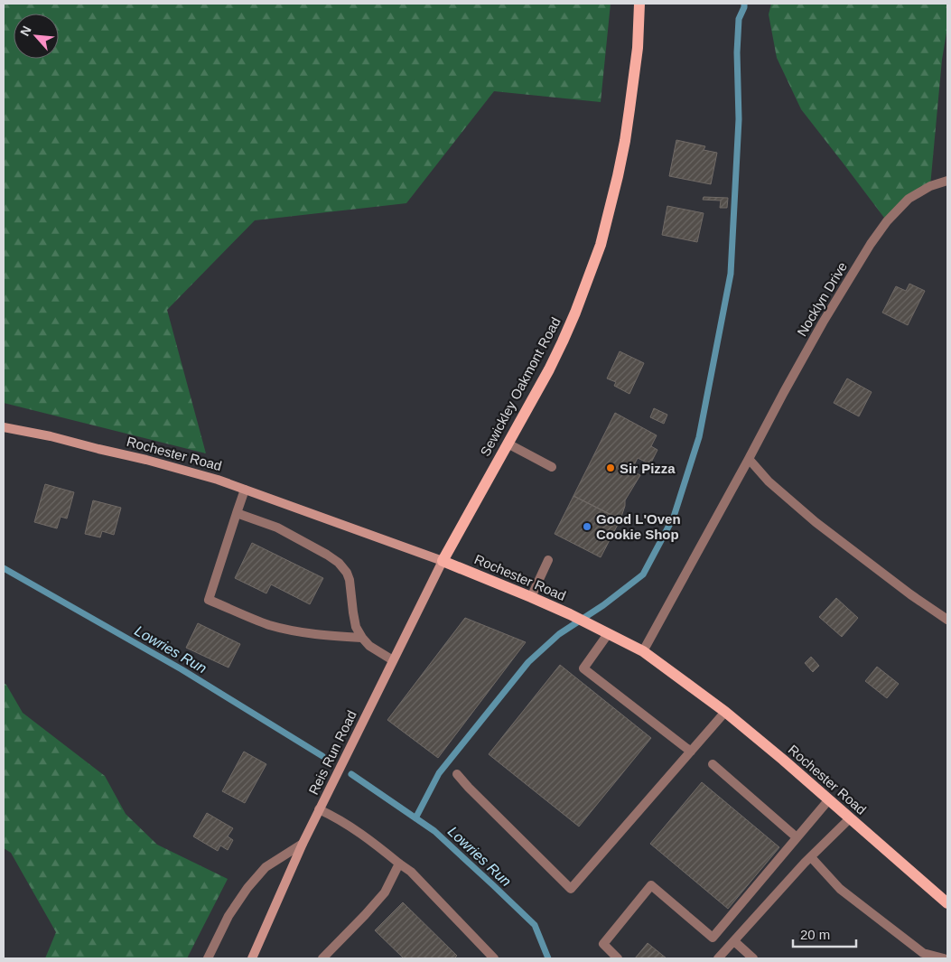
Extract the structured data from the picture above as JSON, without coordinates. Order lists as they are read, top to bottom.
{
  "streets": {
    "main road": ["Sewickley Oakmont Road", "Rochester Road"],
    "street": ["Nocklyn Drive", "Reis Run Road"]
  },
  "crossings": [
    ["Nocklyn Drive", "Rochester Road"],
    ["Sewickley Oakmont Road", "Rochester Road"],
    ["Sewickley Oakmont Road", "Reis Run Road"],
    ["Rochester Road", "Reis Run Road"]
  ],
  "water": ["Lowries Run"],
  "places": ["Sir Pizza", "Good L'Oven Cookie Shop"],
  "scale_bar": "20 m",
  "north": "top left"
}
